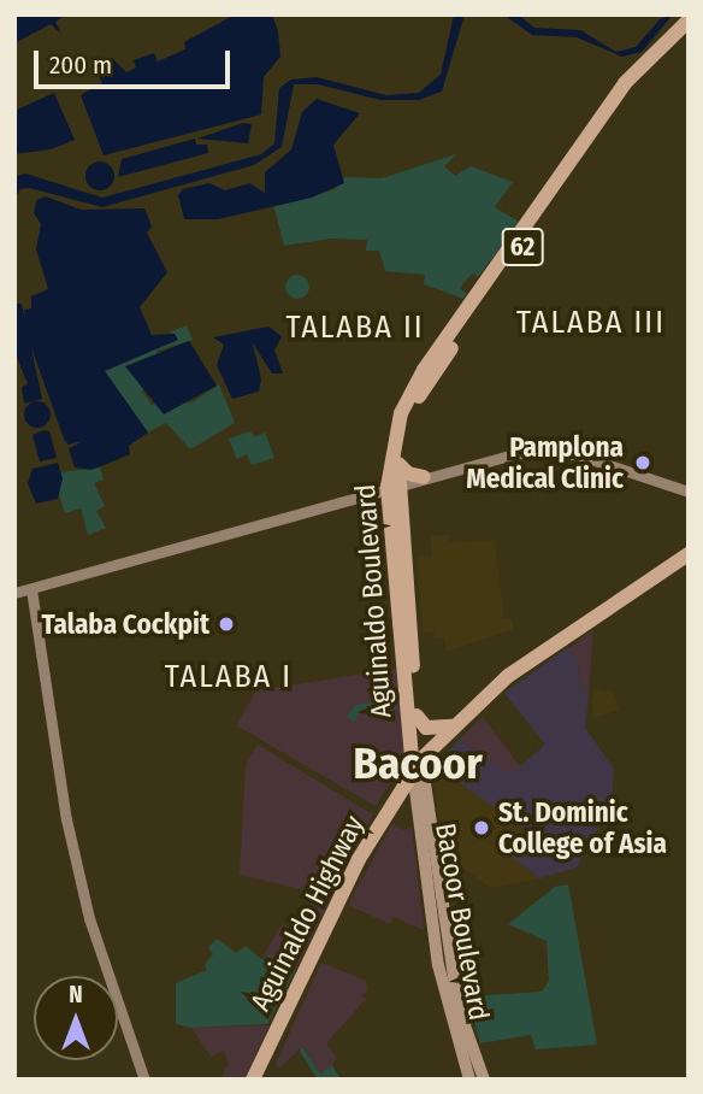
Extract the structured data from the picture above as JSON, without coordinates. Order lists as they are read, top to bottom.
{
  "streets": {
    "highway": ["62", "Aguinaldo Boulevard", "Aguinaldo Highway"],
    "main road": ["Bacoor Boulevard"]
  },
  "crossings": [
    ["Aguinaldo Boulevard", "Aguinaldo Highway"],
    ["Aguinaldo Boulevard", "Bacoor Boulevard"],
    ["Aguinaldo Highway", "Bacoor Boulevard"]
  ],
  "districts": [
    "TALABA III",
    "TALABA II",
    "TALABA I",
    "Bacoor"
  ],
  "places": ["Pamplona Medical Clinic", "Talaba Cockpit", "St. Dominic College of Asia"],
  "scale_bar": "200 m",
  "north": "top"
}
